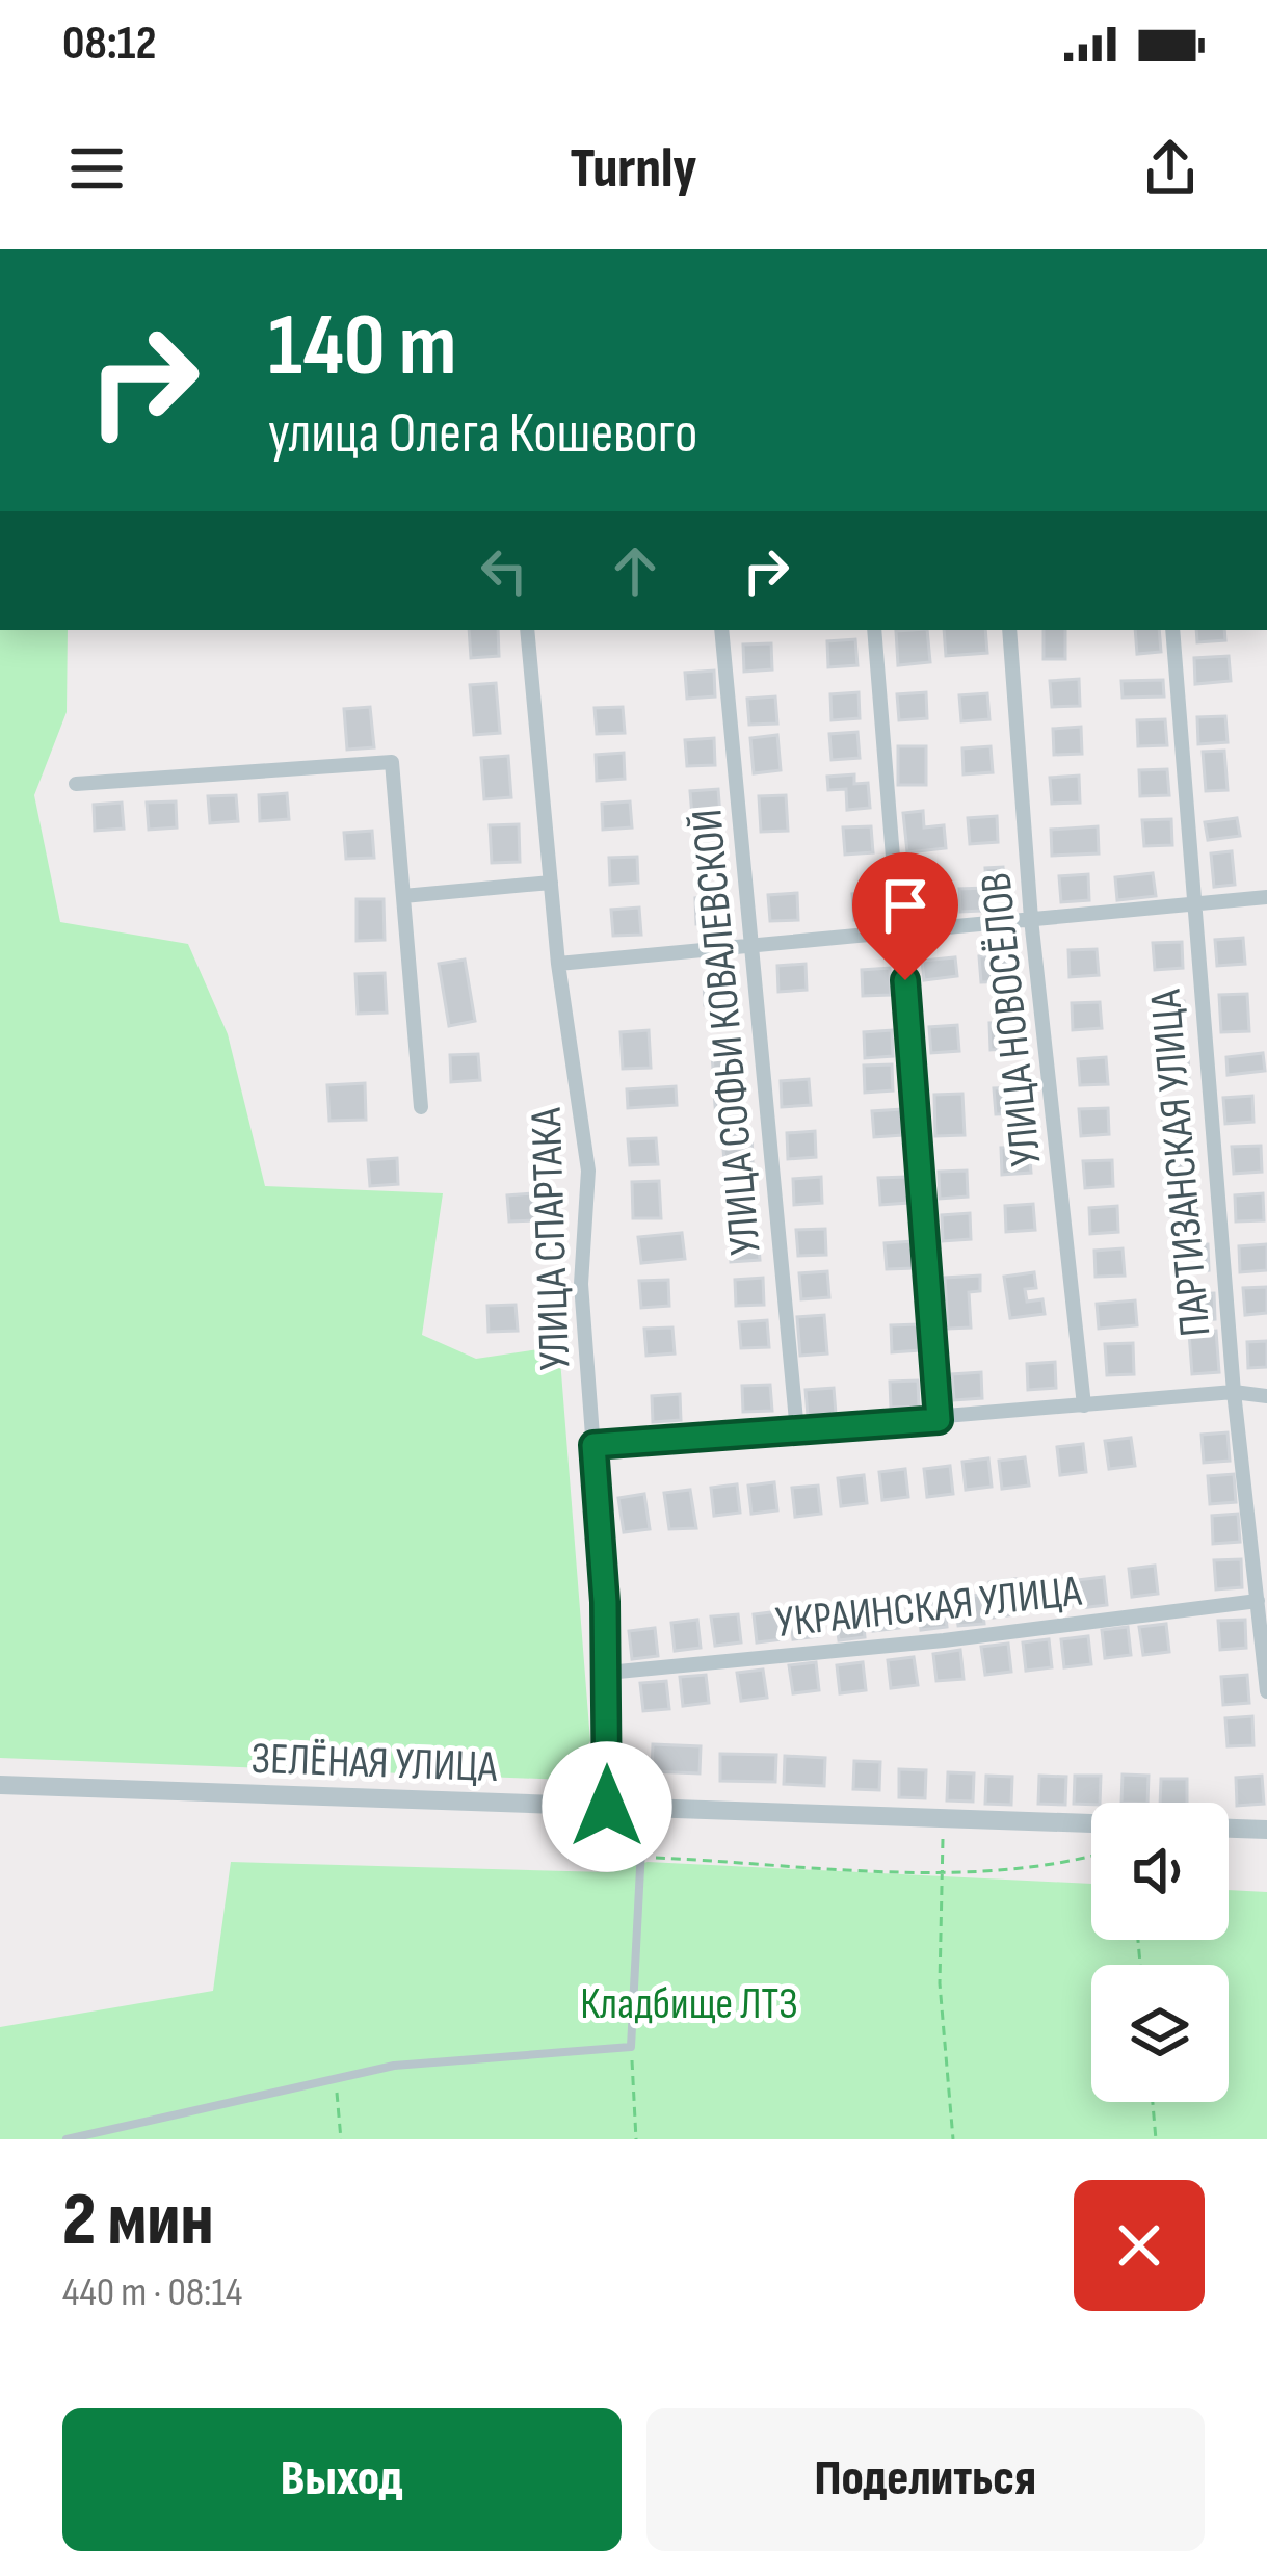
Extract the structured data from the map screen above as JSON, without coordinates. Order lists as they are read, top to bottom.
{
  "streets": {
    "street": [
      "УЛИЦА НОВОСЁЛОВ",
      "УЛИЦА СОФЬИ КОВАЛЕВСКОЙ",
      "ПАРТИЗАНСКАЯ УЛИЦА",
      "УЛИЦА СПАРТАКА",
      "УКРАИНСКАЯ УЛИЦА",
      "ЗЕЛЁНАЯ УЛИЦА"
    ]
  },
  "crossings": [
    ["ПАРТИЗАНСКАЯ УЛИЦА", "УКРАИНСКАЯ УЛИЦА"],
    ["УЛИЦА СПАРТАКА", "УКРАИНСКАЯ УЛИЦА"],
    ["УЛИЦА СПАРТАКА", "ЗЕЛЁНАЯ УЛИЦА"]
  ],
  "parks": ["Кладбище ЛТЗ"],
  "page": {
    "status": "08:12",
    "header": "Turnly",
    "turn": ["140 m", "улица Олега Кошевого"],
    "heading": ["2 мин", "440 m · 08:14"],
    "buttons": ["Выход", "Поделиться"]
  }
}
